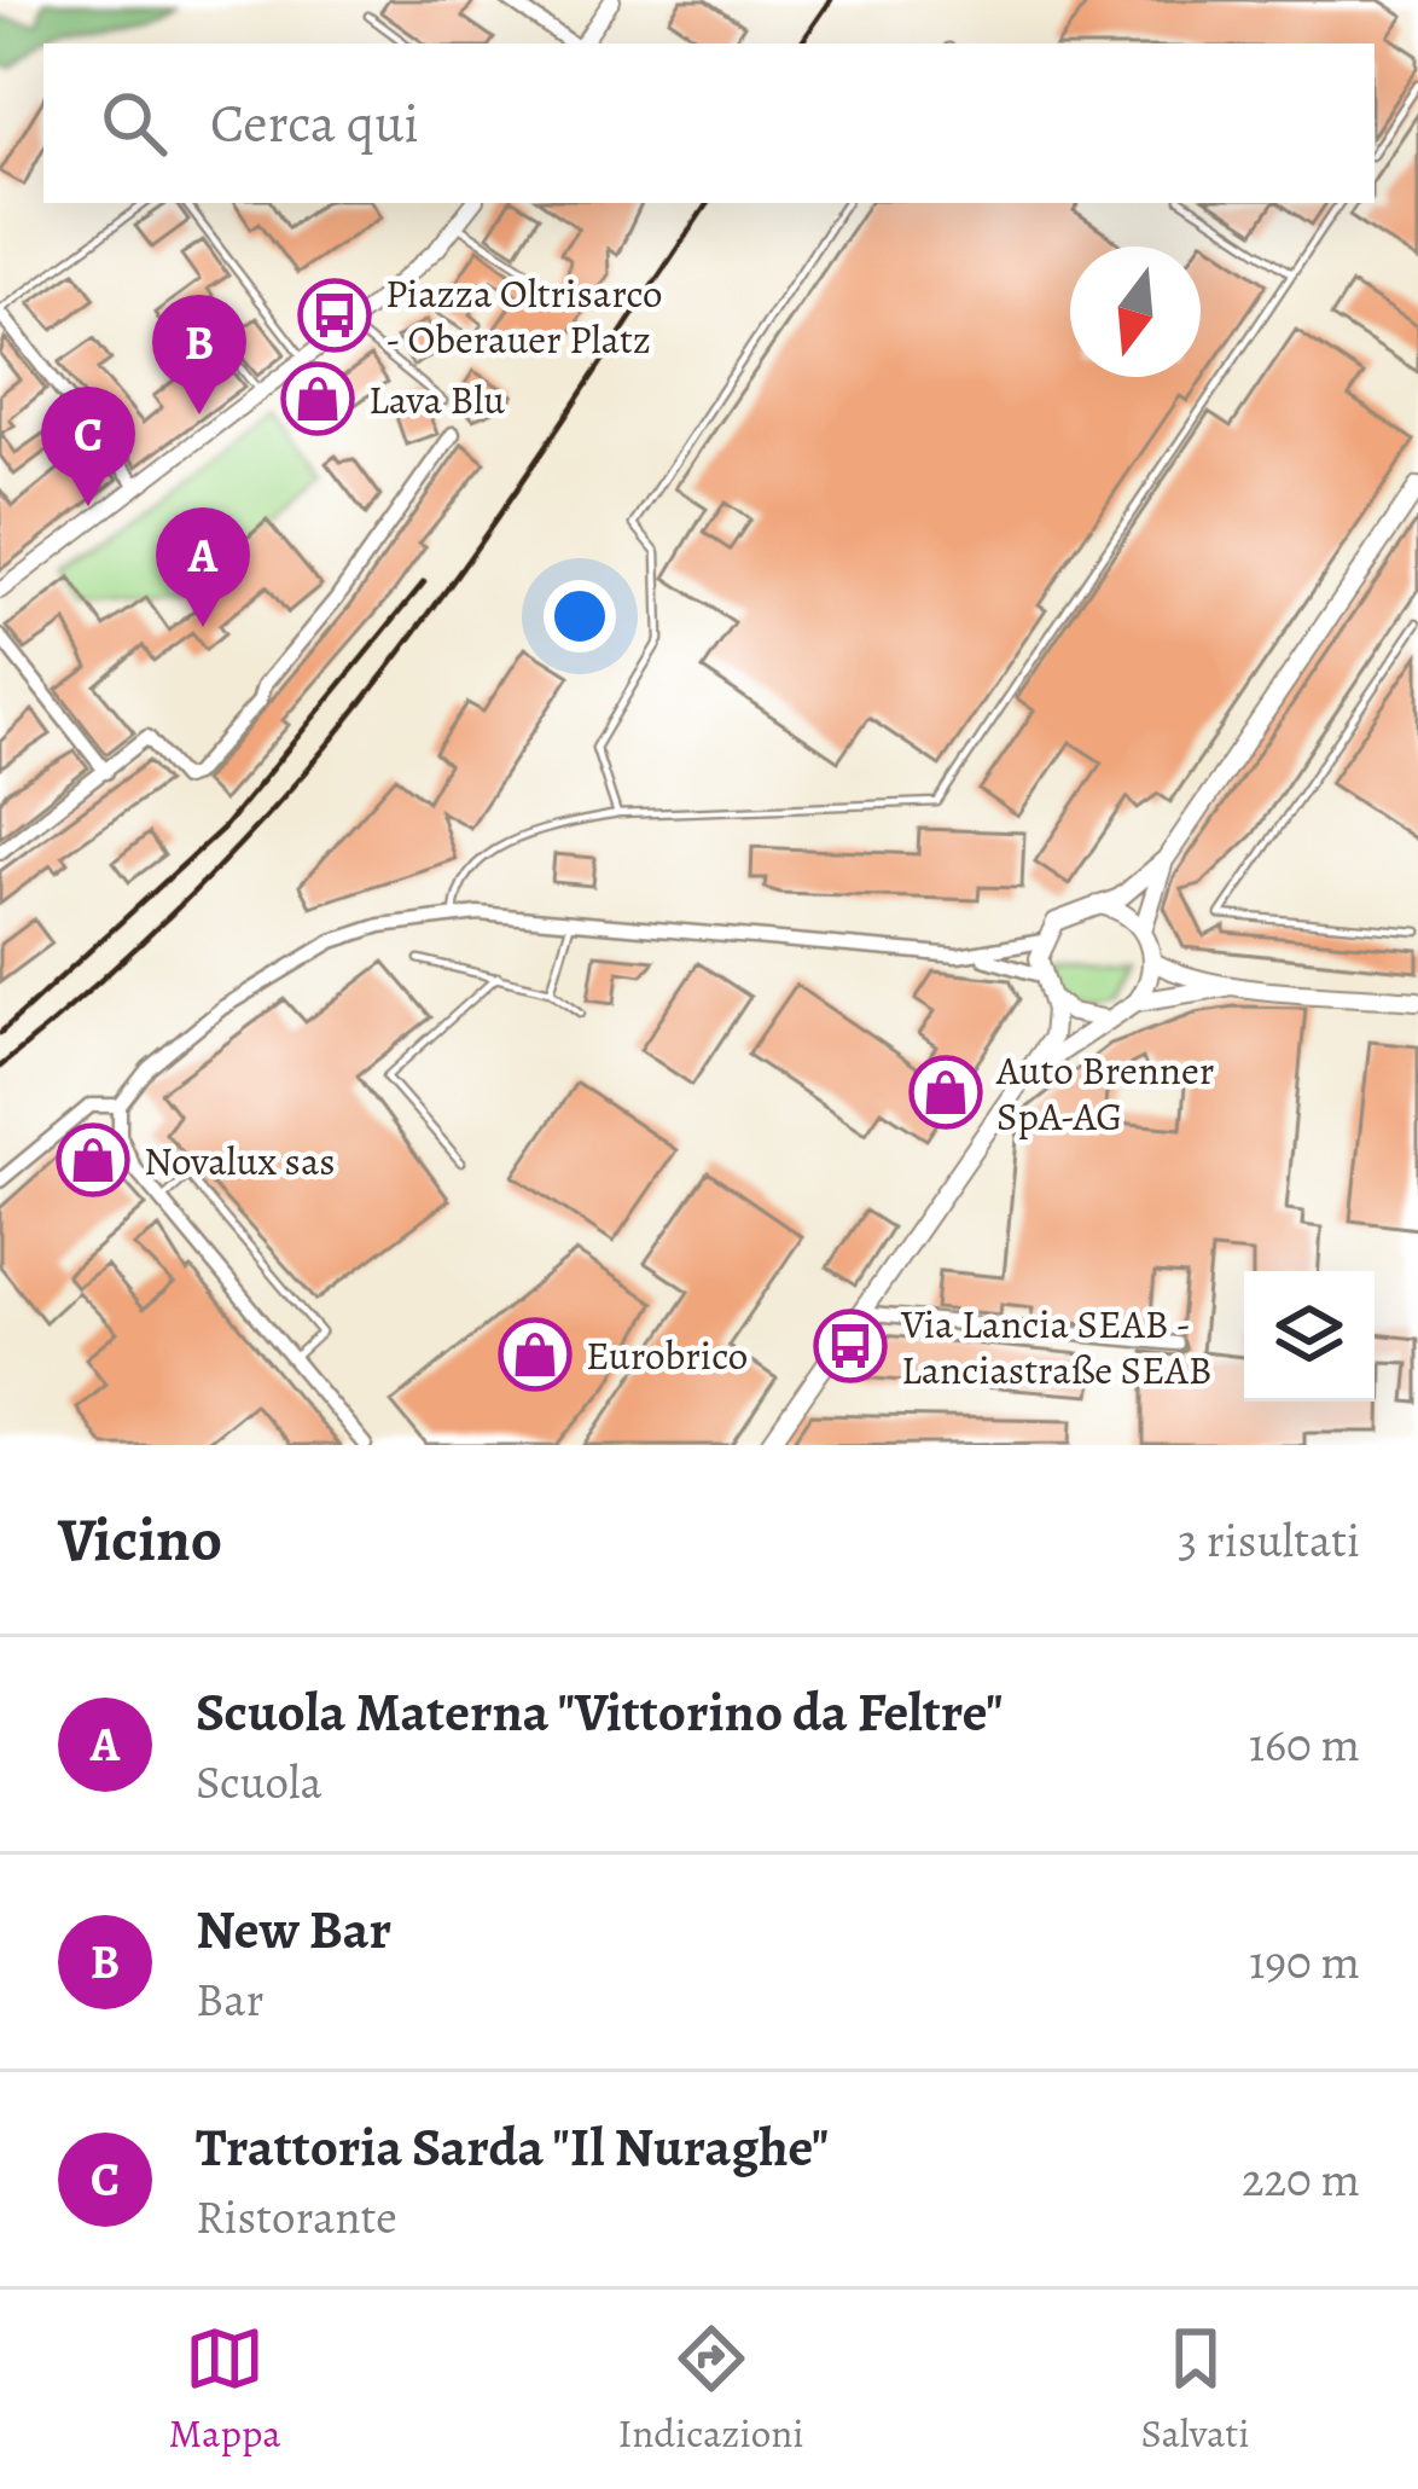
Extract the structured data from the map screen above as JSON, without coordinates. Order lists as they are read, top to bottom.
{
  "places": {
    "bus stop": ["Piazza Oltrisarco - Oberauer Platz", "Via Lancia SEAB - Lanciastraße SEAB"],
    "shop": [
      "Lava Blu",
      "Auto Brenner SpA-AG",
      "Novalux sas",
      "Eurobrico"
    ]
  },
  "north": "bottom",
  "page": {
    "search": "Cerca qui",
    "pins": ["B", "C", "A"],
    "heading": ["Vicino", "3 risultati"],
    "list": [
      {
        "mark": "A",
        "name": "Scuola Materna \"Vittorino da Feltre\"",
        "note": "Scuola",
        "value": "160 m"
      },
      {
        "mark": "B",
        "name": "New Bar",
        "note": "Bar",
        "value": "190 m"
      },
      {
        "mark": "C",
        "name": "Trattoria Sarda \"Il Nuraghe\"",
        "note": "Ristorante",
        "value": "220 m"
      }
    ],
    "nav": ["Mappa", "Indicazioni", "Salvati"]
  }
}
